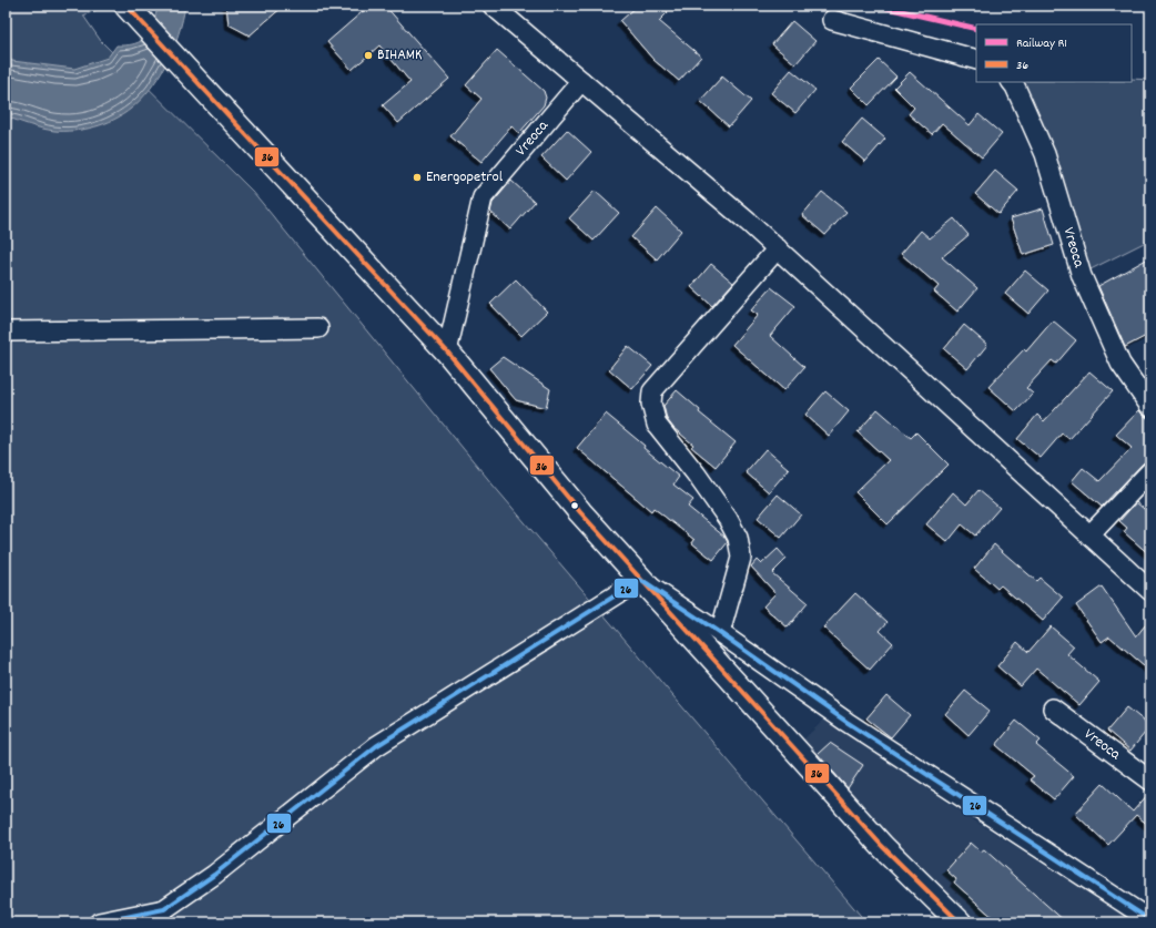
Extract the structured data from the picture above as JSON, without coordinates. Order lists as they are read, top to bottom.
{
  "streets": {
    "street": ["Vreoca"]
  },
  "places": ["BIHAMK", "Energopetrol"],
  "lines": ["rail line R1", "transit line 36", "transit line 26"],
  "legend": ["Railway R1", "36"]
}
